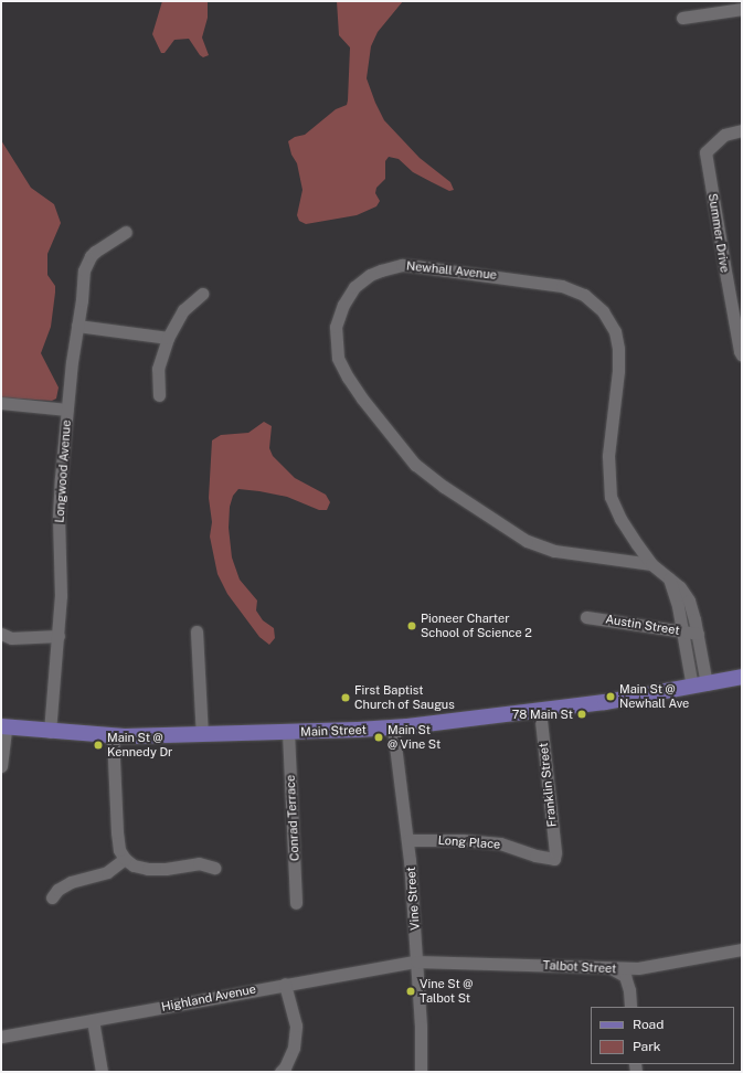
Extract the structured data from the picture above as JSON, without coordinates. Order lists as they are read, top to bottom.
{
  "streets": {
    "main road": ["Main Street"],
    "street": [
      "Summer Drive",
      "Newhall Avenue",
      "Longwood Avenue",
      "Austin Street",
      "Franklin Street",
      "Conrad Terrace",
      "Long Place",
      "Vine Street",
      "Talbot Street",
      "Highland Avenue"
    ]
  },
  "crossings": [
    ["Newhall Avenue", "Austin Street"],
    ["Newhall Avenue", "Main Street"],
    ["Longwood Avenue", "Main Street"],
    ["Main Street", "Franklin Street"],
    ["Main Street", "Conrad Terrace"],
    ["Main Street", "Vine Street"],
    ["Franklin Street", "Long Place"],
    ["Long Place", "Vine Street"],
    ["Vine Street", "Talbot Street"],
    ["Vine Street", "Highland Avenue"],
    ["Talbot Street", "Highland Avenue"]
  ],
  "places": [
    "Pioneer Charter School of Science 2",
    "Main St @ Newhall Ave",
    "First Baptist Church of Saugus",
    "78 Main St",
    "Main St @ Vine St",
    "Main St @ Kennedy Dr",
    "Vine St @ Talbot St"
  ],
  "legend": ["Road", "Park"]
}
